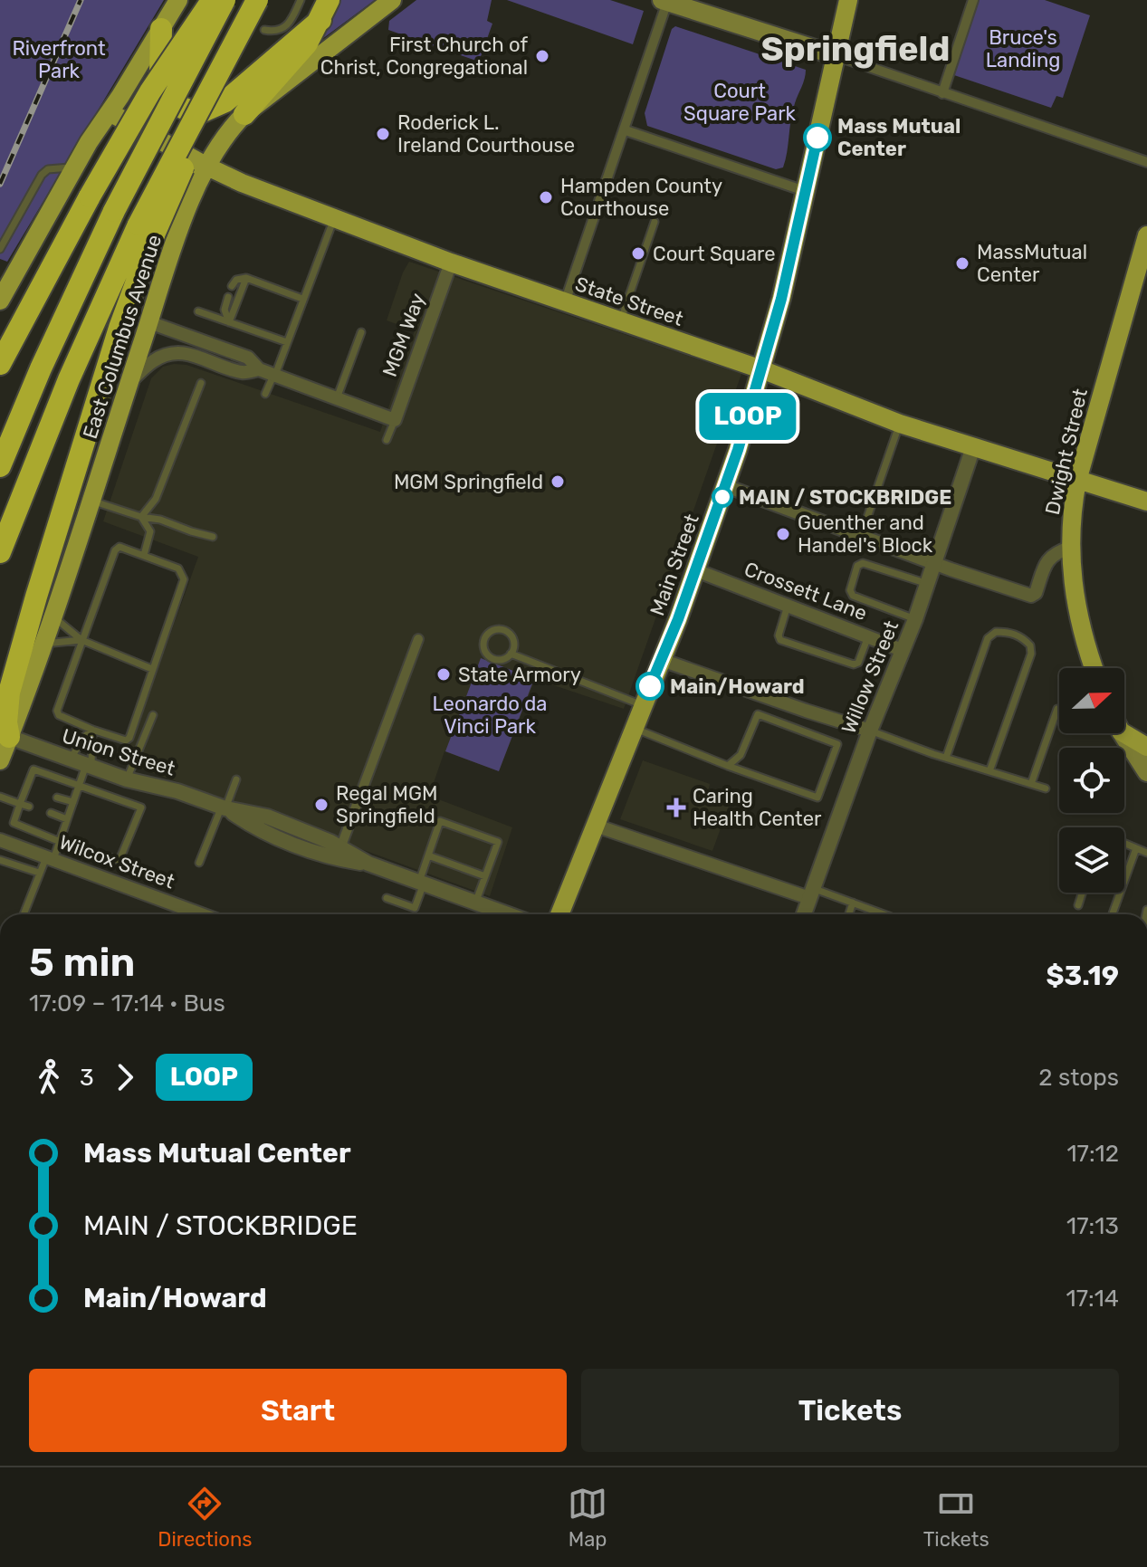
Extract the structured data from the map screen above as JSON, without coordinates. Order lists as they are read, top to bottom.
{
  "streets": {
    "main road": [
      "State Street",
      "East Columbus Avenue",
      "Dwight Street",
      "Main Street"
    ],
    "street": [
      "MGM Way",
      "Crossett Lane",
      "Willow Street",
      "Union Street",
      "Wilcox Street"
    ]
  },
  "crossings": [
    ["State Street", "MGM Way"],
    ["State Street", "East Columbus Avenue"],
    ["State Street", "Dwight Street"],
    ["State Street", "Main Street"],
    ["State Street", "Willow Street"],
    ["East Columbus Avenue", "Union Street"],
    ["Main Street", "Crossett Lane"],
    ["Crossett Lane", "Willow Street"]
  ],
  "districts": ["Springfield"],
  "parks": [
    "Bruce's Landing",
    "Riverfront Park",
    "Court Square Park",
    "Leonardo da Vinci Park"
  ],
  "places": {
    "other": [
      "First Church of Christ, Congregational",
      "Roderick L. Ireland Courthouse",
      "Mass Mutual Center",
      "Hampden County Courthouse",
      "Court Square",
      "MassMutual Center",
      "MGM Springfield",
      "MAIN / STOCKBRIDGE",
      "Guenther and Handel's Block",
      "State Armory",
      "Main/Howard",
      "Regal MGM Springfield"
    ],
    "health": ["Caring Health Center"]
  },
  "lines": ["bus line LOOP"],
  "north": "right",
  "page": {
    "on_map": "LOOP",
    "heading": ["5 min", "17:09 – 17:14 · Bus", "$3.19"],
    "legs": ["3", "LOOP", "2 stops"],
    "list": [
      {
        "name": "Mass Mutual Center",
        "value": "17:12"
      },
      {
        "name": "MAIN / STOCKBRIDGE",
        "value": "17:13"
      },
      {
        "name": "Main/Howard",
        "value": "17:14"
      }
    ],
    "buttons": ["Start", "Tickets"],
    "tabs": ["Directions", "Map", "Tickets"]
  }
}
